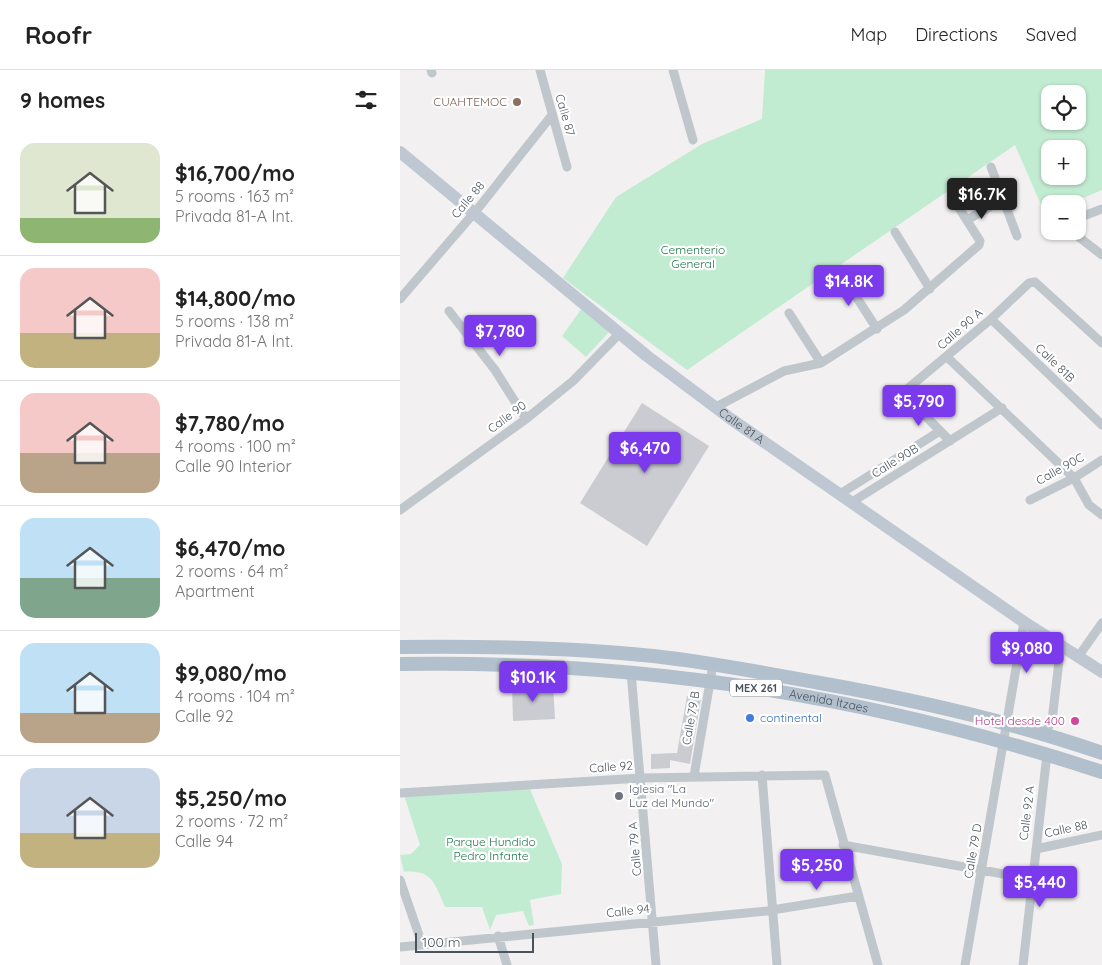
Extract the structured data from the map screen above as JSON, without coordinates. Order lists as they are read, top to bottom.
{
  "streets": {
    "main road": ["MEX 261", "Avenida Itzaes"],
    "street": [
      "Calle 87",
      "Calle 88",
      "Calle 90 A",
      "Calle 81B",
      "Calle 90",
      "Calle 81 A",
      "Calle 90B",
      "Calle 90C",
      "Calle 79 B",
      "Calle 92",
      "Calle 92 A",
      "Calle 79 A",
      "Calle 79 D",
      "Calle 94"
    ]
  },
  "crossings": [
    ["Calle 87", "Calle 88"],
    ["Calle 88", "Calle 81 A"],
    ["Calle 88", "Calle 92 A"],
    ["Calle 90 A", "Calle 81B"],
    ["Calle 90", "Calle 81 A"],
    ["Calle 81 A", "Calle 90B"],
    ["Avenida Itzaes", "Calle 79 B"],
    ["Avenida Itzaes", "Calle 92 A"],
    ["Avenida Itzaes", "Calle 79 A"],
    ["Avenida Itzaes", "Calle 79 D"],
    ["Calle 79 B", "Calle 92"],
    ["Calle 92", "Calle 79 A"],
    ["Calle 79 A", "Calle 94"]
  ],
  "parks": ["Cementerio General", "Parque Hundido Pedro Infante"],
  "places": [
    "CUAHTEMOC",
    "continental",
    "Hotel desde 400",
    "Iglesia \"La Luz del Mundo\""
  ],
  "scale_bar": "100 m",
  "page": {
    "header": "Roofr",
    "nav": ["Map", "Directions", "Saved"],
    "heading": "9 homes",
    "map_buttons": ["+", "−"],
    "list": [
      {
        "name": "$16,700/mo",
        "note": "5 rooms · 163 m² · Privada 81-A Int."
      },
      {
        "name": "$14,800/mo",
        "note": "5 rooms · 138 m² · Privada 81-A Int."
      },
      {
        "name": "$7,780/mo",
        "note": "4 rooms · 100 m² · Calle 90 Interior"
      },
      {
        "name": "$6,470/mo",
        "note": "2 rooms · 64 m² · Apartment"
      },
      {
        "name": "$9,080/mo",
        "note": "4 rooms · 104 m² · Calle 92"
      },
      {
        "name": "$5,250/mo",
        "note": "2 rooms · 72 m² · Calle 94"
      }
    ],
    "price": [
      "$16.7K",
      "$14.8K",
      "$7,780",
      "$5,790",
      "$6,470",
      "$9,080",
      "$10.1K",
      "$5,250",
      "$5,440"
    ],
    "scale": "100 m"
  }
}
